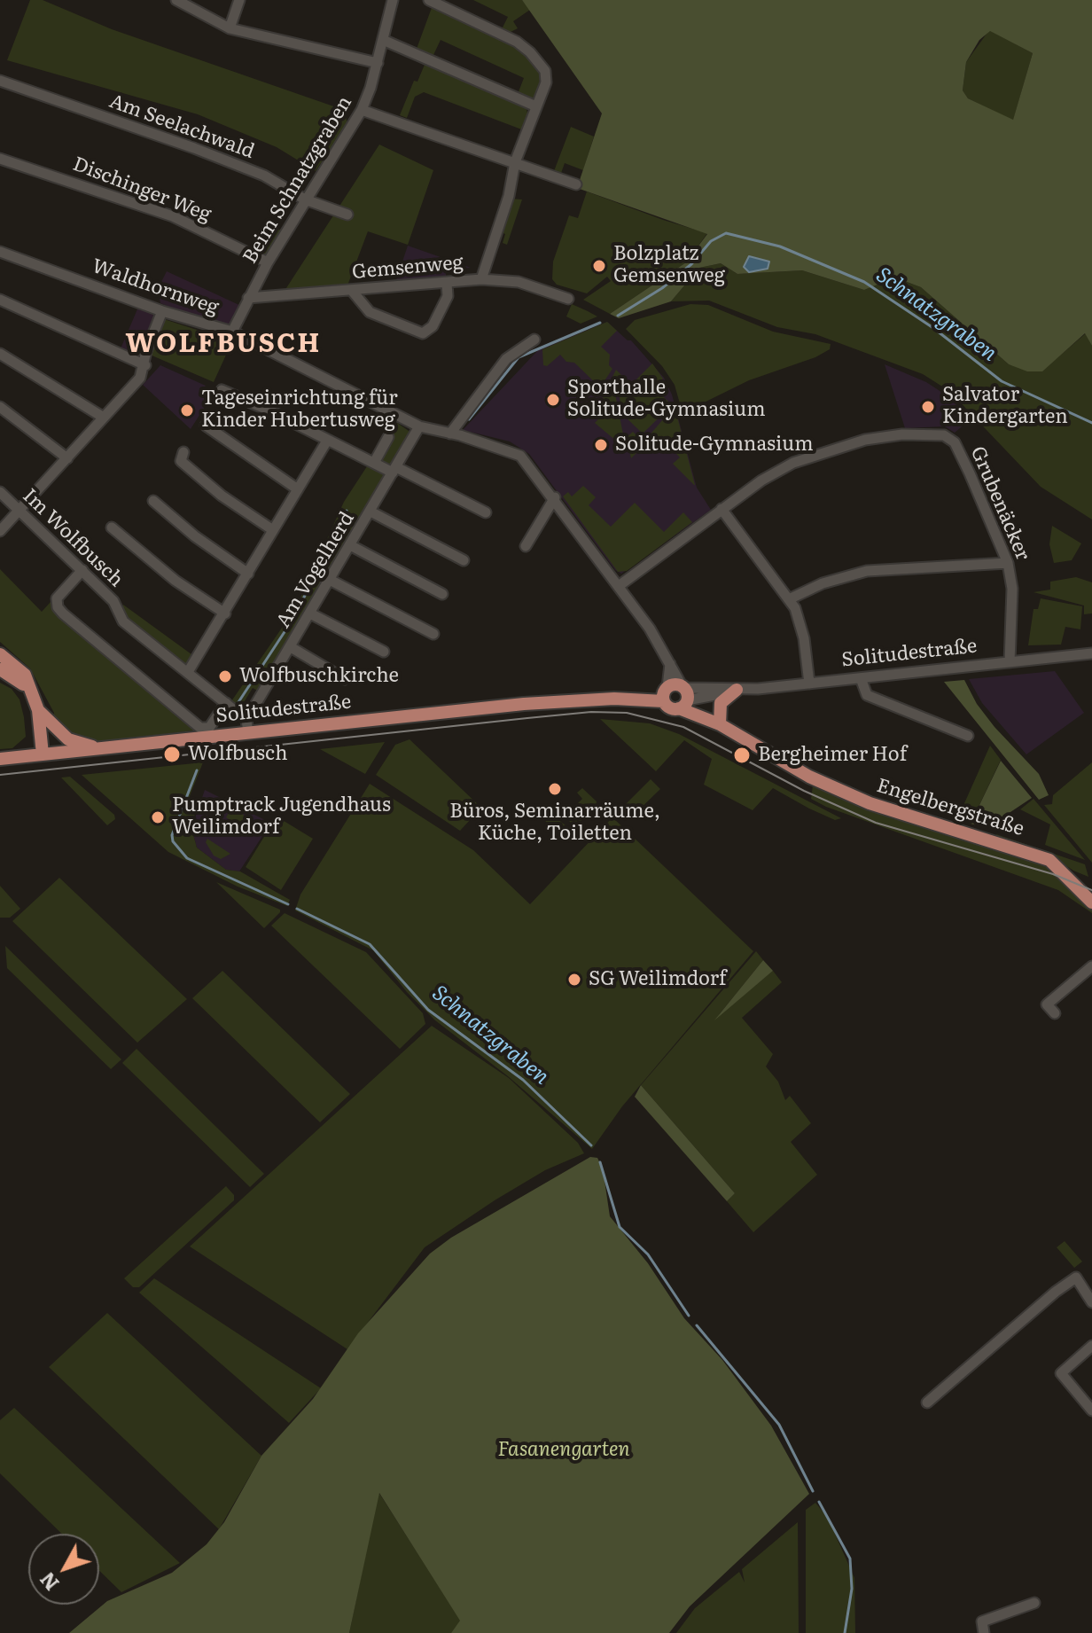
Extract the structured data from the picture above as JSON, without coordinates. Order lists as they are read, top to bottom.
{
  "streets": {
    "main road": ["Solitudestraße", "Engelbergstraße"],
    "street": [
      "Am Seelachwald",
      "Beim Schnatzgraben",
      "Dischinger Weg",
      "Gemsenweg",
      "Waldhornweg",
      "Grubenäcker",
      "Im Wolfbusch",
      "Am Vogelherd"
    ]
  },
  "crossings": [
    ["Am Seelachwald", "Beim Schnatzgraben"],
    ["Beim Schnatzgraben", "Dischinger Weg"],
    ["Beim Schnatzgraben", "Gemsenweg"],
    ["Beim Schnatzgraben", "Waldhornweg"],
    ["Waldhornweg", "Grubenäcker"],
    ["Waldhornweg", "Am Vogelherd"],
    ["Waldhornweg", "Solitudestraße"],
    ["Waldhornweg", "Engelbergstraße"],
    ["Grubenäcker", "Solitudestraße"],
    ["Im Wolfbusch", "Am Vogelherd"],
    ["Im Wolfbusch", "Solitudestraße"],
    ["Am Vogelherd", "Solitudestraße"],
    ["Solitudestraße", "Engelbergstraße"]
  ],
  "districts": ["WOLFBUSCH"],
  "water": ["Schnatzgraben"],
  "parks": ["Fasanengarten"],
  "places": [
    "Bolzplatz Gemsenweg",
    "Sporthalle Solitude-Gymnasium",
    "Salvator Kindergarten",
    "Tageseinrichtung für Kinder Hubertusweg",
    "Solitude-Gymnasium",
    "Wolfbuschkirche",
    "Wolfbusch",
    "Bergheimer Hof",
    "Büros, Seminarräume, Küche, Toiletten",
    "Pumptrack Jugendhaus Weilimdorf",
    "SG Weilimdorf"
  ],
  "north": "bottom left"
}
